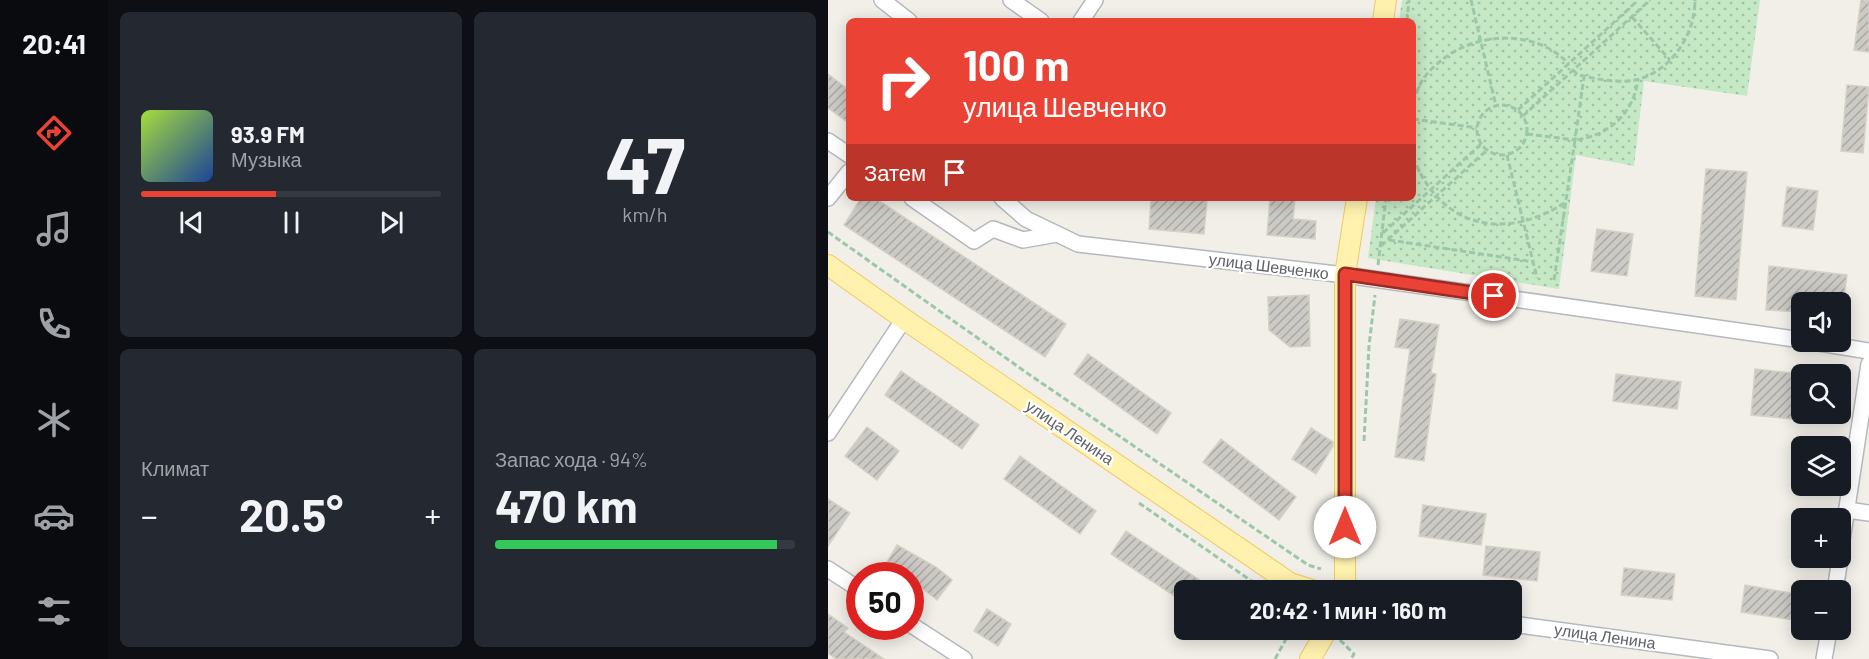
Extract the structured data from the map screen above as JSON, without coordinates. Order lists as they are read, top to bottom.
{
  "streets": {
    "main road": ["улица Ленина"],
    "street": ["улица Шевченко"]
  },
  "page": {
    "tabs": "20:41",
    "tile": [
      ["47", "km/h"],
      "Климат",
      ["Запас хода · 94%", "470 km"]
    ],
    "turn": ["100 m", "улица Шевченко"],
    "song": ["93.9 FM", "Музыка"],
    "then": "Затем",
    "map_buttons": ["+", "−"],
    "heat": ["−", "20.5°", "+"],
    "limit": "50",
    "trip": "20:42 · 1 мин · 160 m"
  }
}
